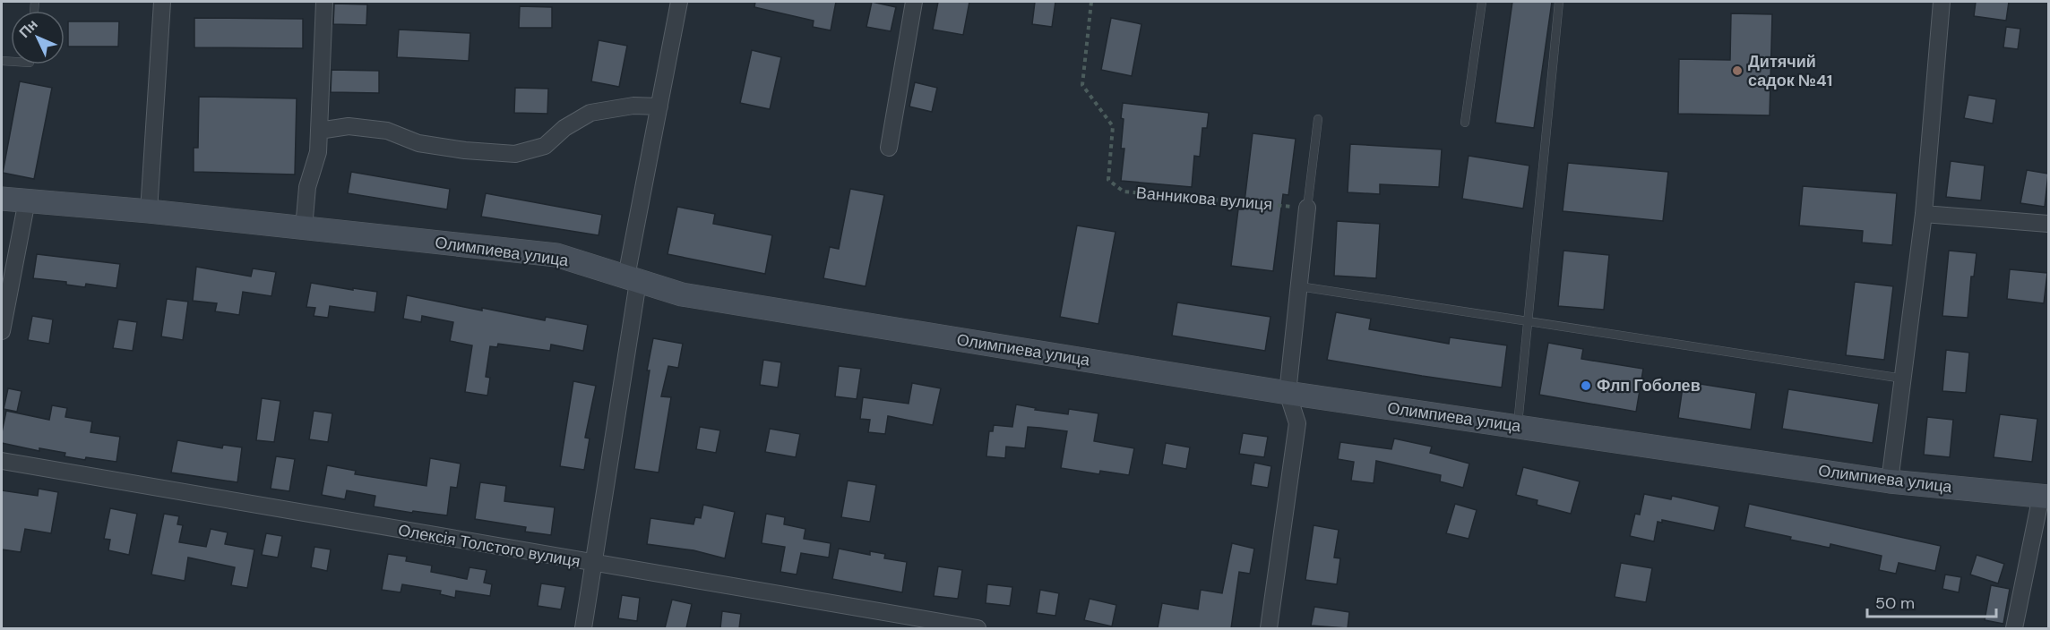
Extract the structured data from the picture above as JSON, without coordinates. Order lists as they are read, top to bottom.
{
  "streets": {
    "main road": ["Олимпиева улица"],
    "street": ["Олексія Толстого вулиця"],
    "path": ["Ванникова вулиця"]
  },
  "places": ["Дитячий садок №41", "Флп Гоболев"],
  "scale_bar": "50 m",
  "north": "top left"
}
